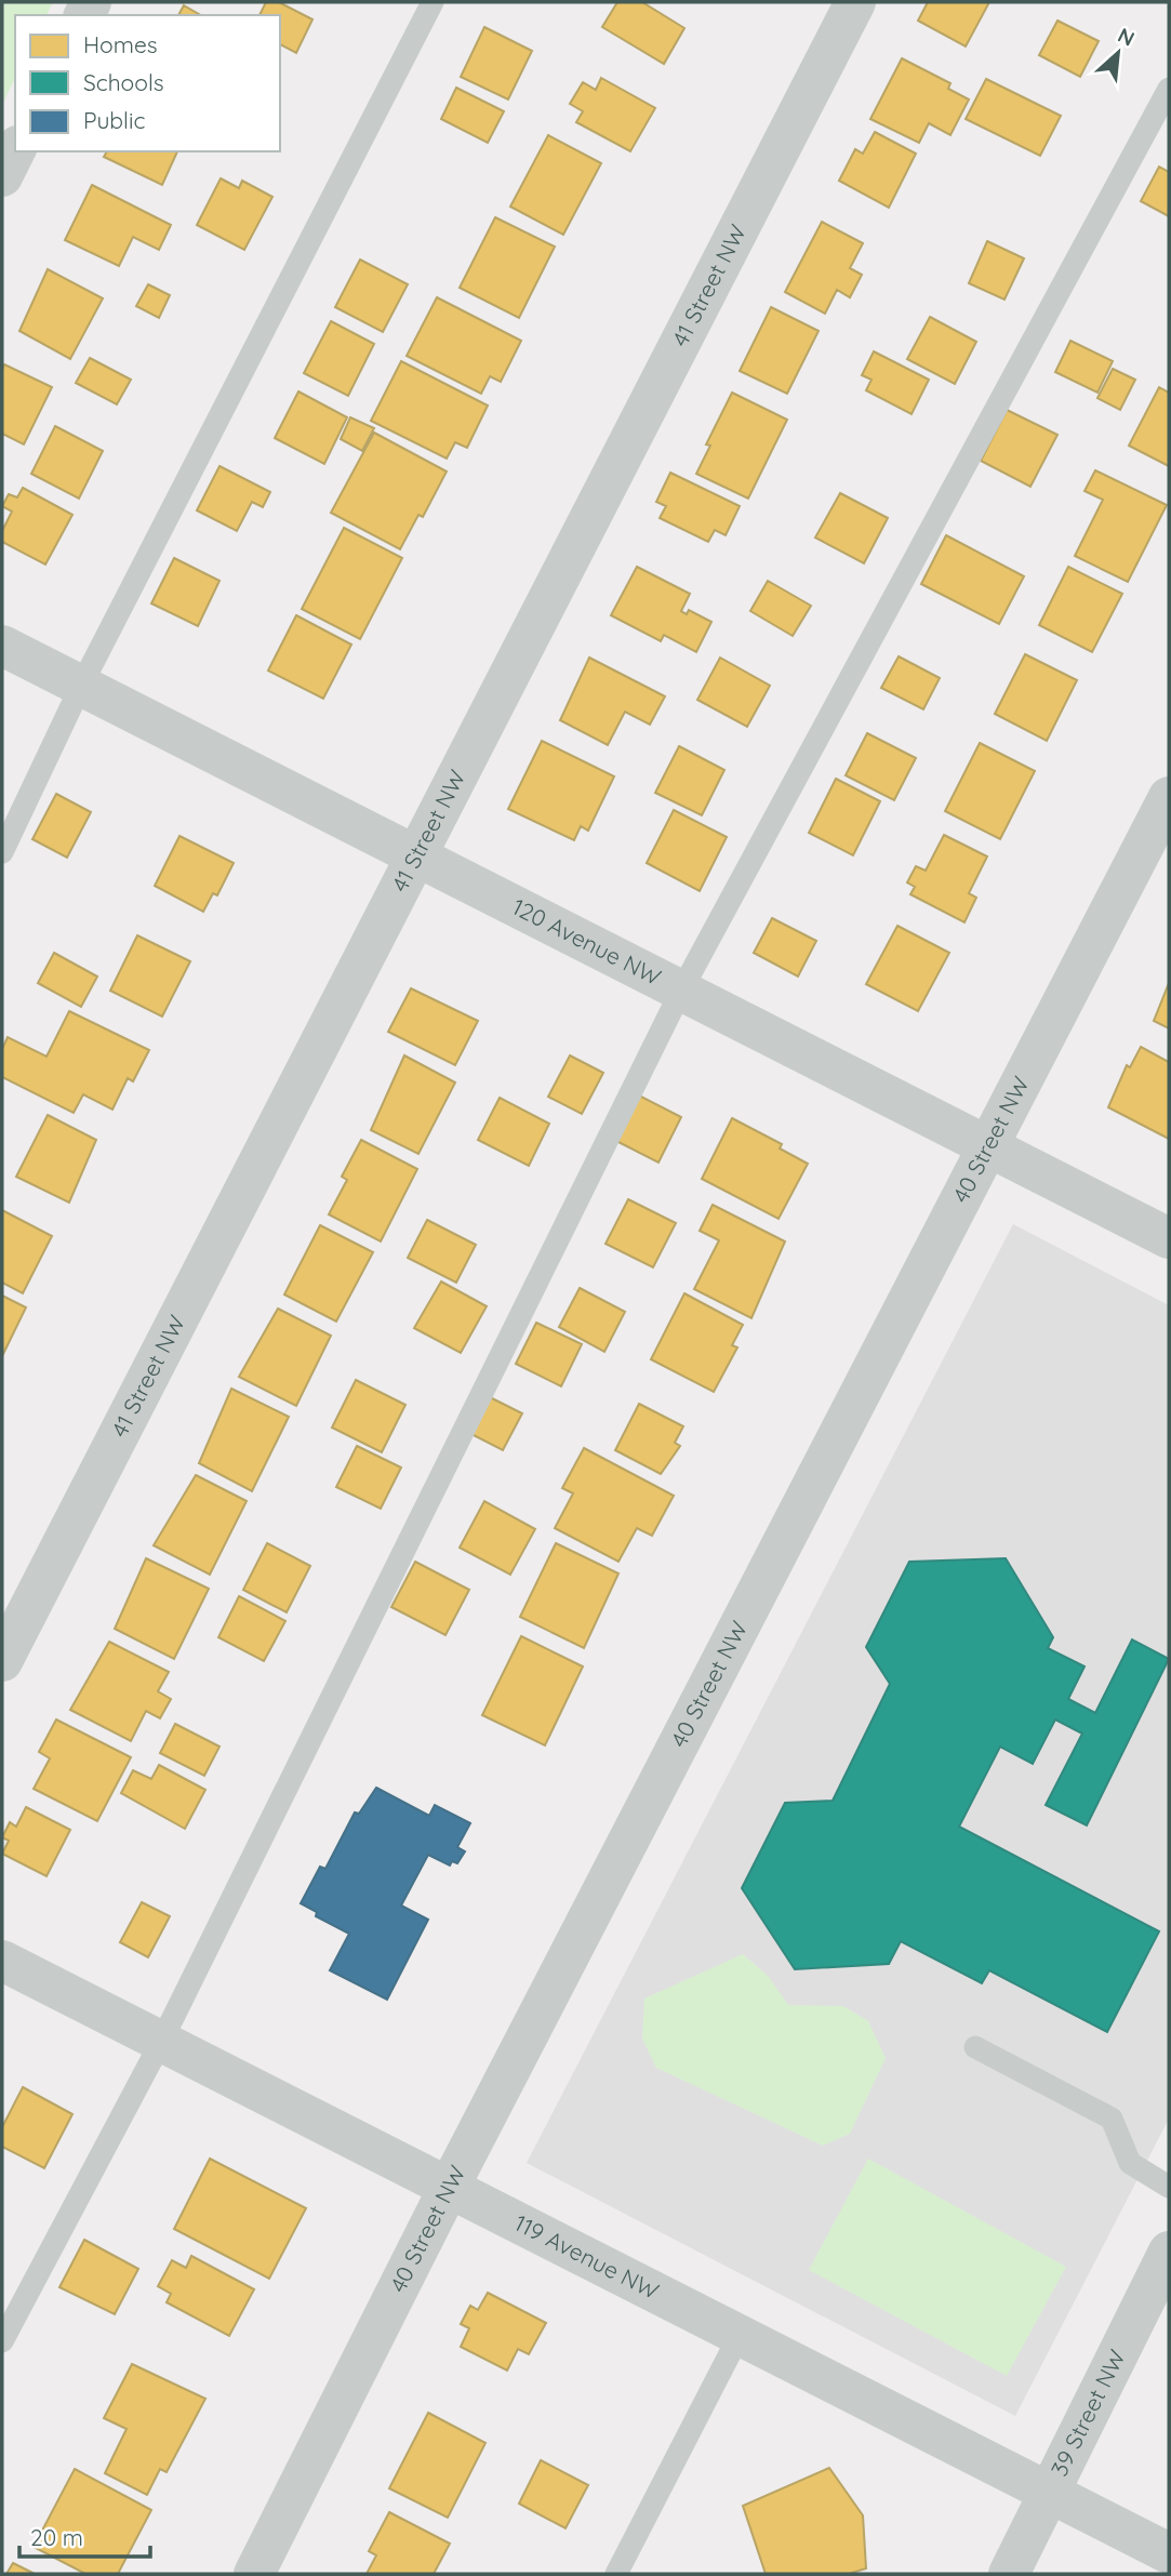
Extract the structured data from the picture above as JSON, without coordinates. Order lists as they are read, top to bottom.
{
  "streets": {
    "street": [
      "41 Street NW",
      "120 Avenue NW",
      "40 Street NW",
      "119 Avenue NW",
      "39 Street NW"
    ]
  },
  "crossings": [
    ["41 Street NW", "120 Avenue NW"],
    ["120 Avenue NW", "40 Street NW"],
    ["40 Street NW", "119 Avenue NW"],
    ["119 Avenue NW", "39 Street NW"]
  ],
  "legend": ["Homes", "Schools", "Public"],
  "scale_bar": "20 m",
  "north": "top right"
}
